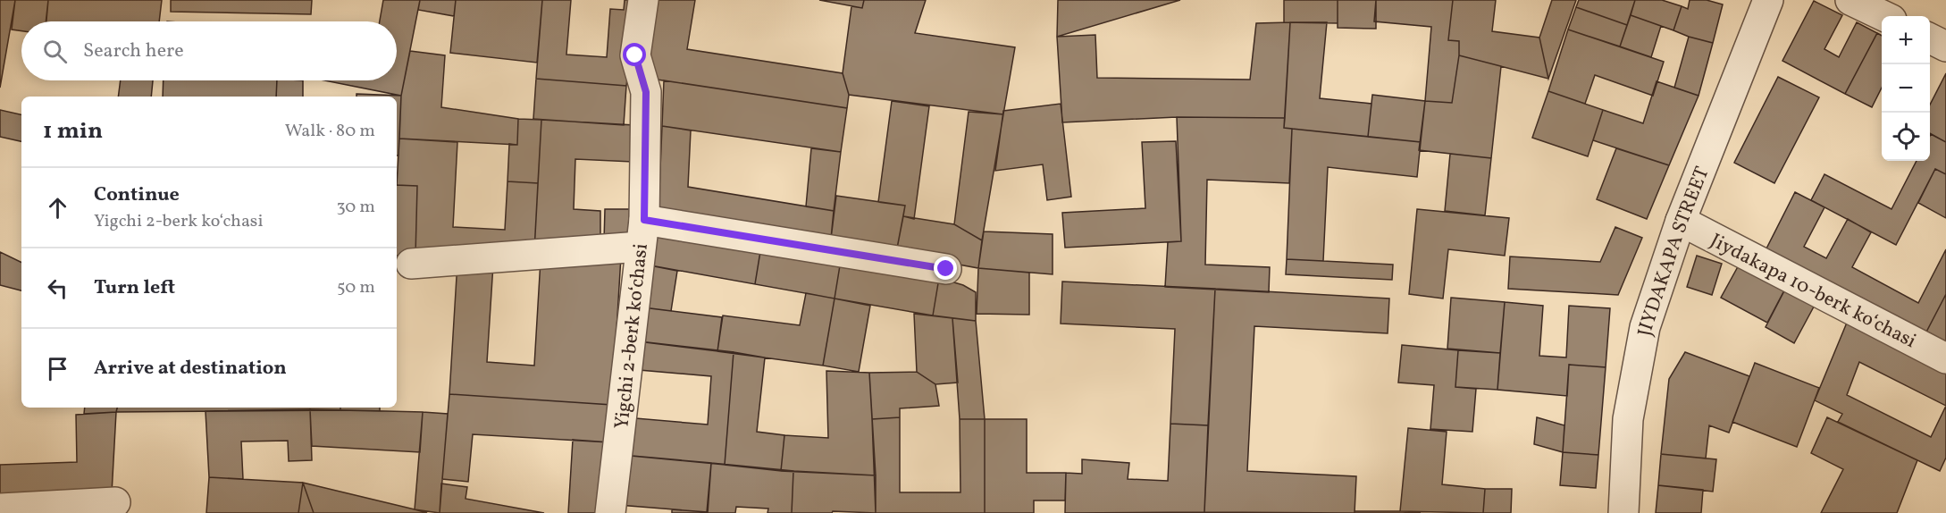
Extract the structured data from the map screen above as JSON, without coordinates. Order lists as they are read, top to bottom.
{
  "streets": {
    "street": ["JIYDAKAPA STREET", "Jiydakapa 10-berk koʻchasi", "Yigchi 2-berk koʻchasi"]
  },
  "crossings": [
    ["JIYDAKAPA STREET", "Jiydakapa 10-berk koʻchasi"]
  ],
  "page": {
    "map_buttons": ["+", "−"],
    "search": "Search here",
    "heading": ["1 min", "Walk · 80 m"],
    "list": [
      ["Continue", "Yigchi 2-berk koʻchasi", "30 m"],
      ["Turn left", "50 m"],
      "Arrive at destination"
    ]
  }
}
